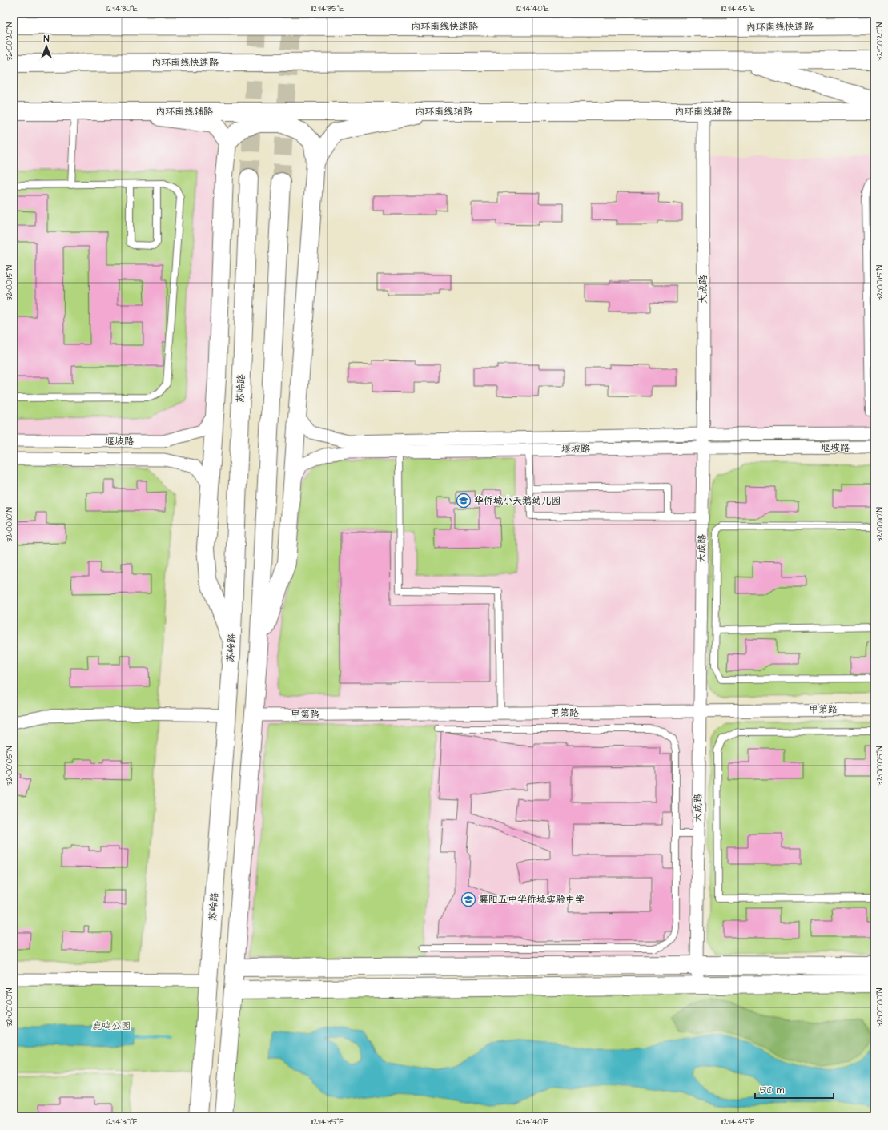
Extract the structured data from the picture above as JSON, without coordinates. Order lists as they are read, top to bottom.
{
  "streets": {
    "main road": ["内环南线快速路", "内环南线辅路", "苏岭路"],
    "street": ["大成路", "堰坡路", "甲第路"]
  },
  "crossings": [
    ["内环南线辅路", "大成路"],
    ["大成路", "堰坡路"],
    ["大成路", "甲第路"]
  ],
  "parks": ["鹿鸣公园"],
  "places": {
    "school or university": ["华侨城小天鹅幼儿园", "襄阳五中华侨城实验中学"]
  },
  "scale_bar": "50 m",
  "north": "top",
  "coordinates": [
    "112°14'30\"E",
    "112°14'35\"E",
    "112°14'40\"E",
    "112°14'45\"E",
    "32°00'20\"N",
    "32°00'15\"N",
    "32°00'10\"N",
    "32°00'05\"N",
    "32°00'00\"N"
  ]
}
